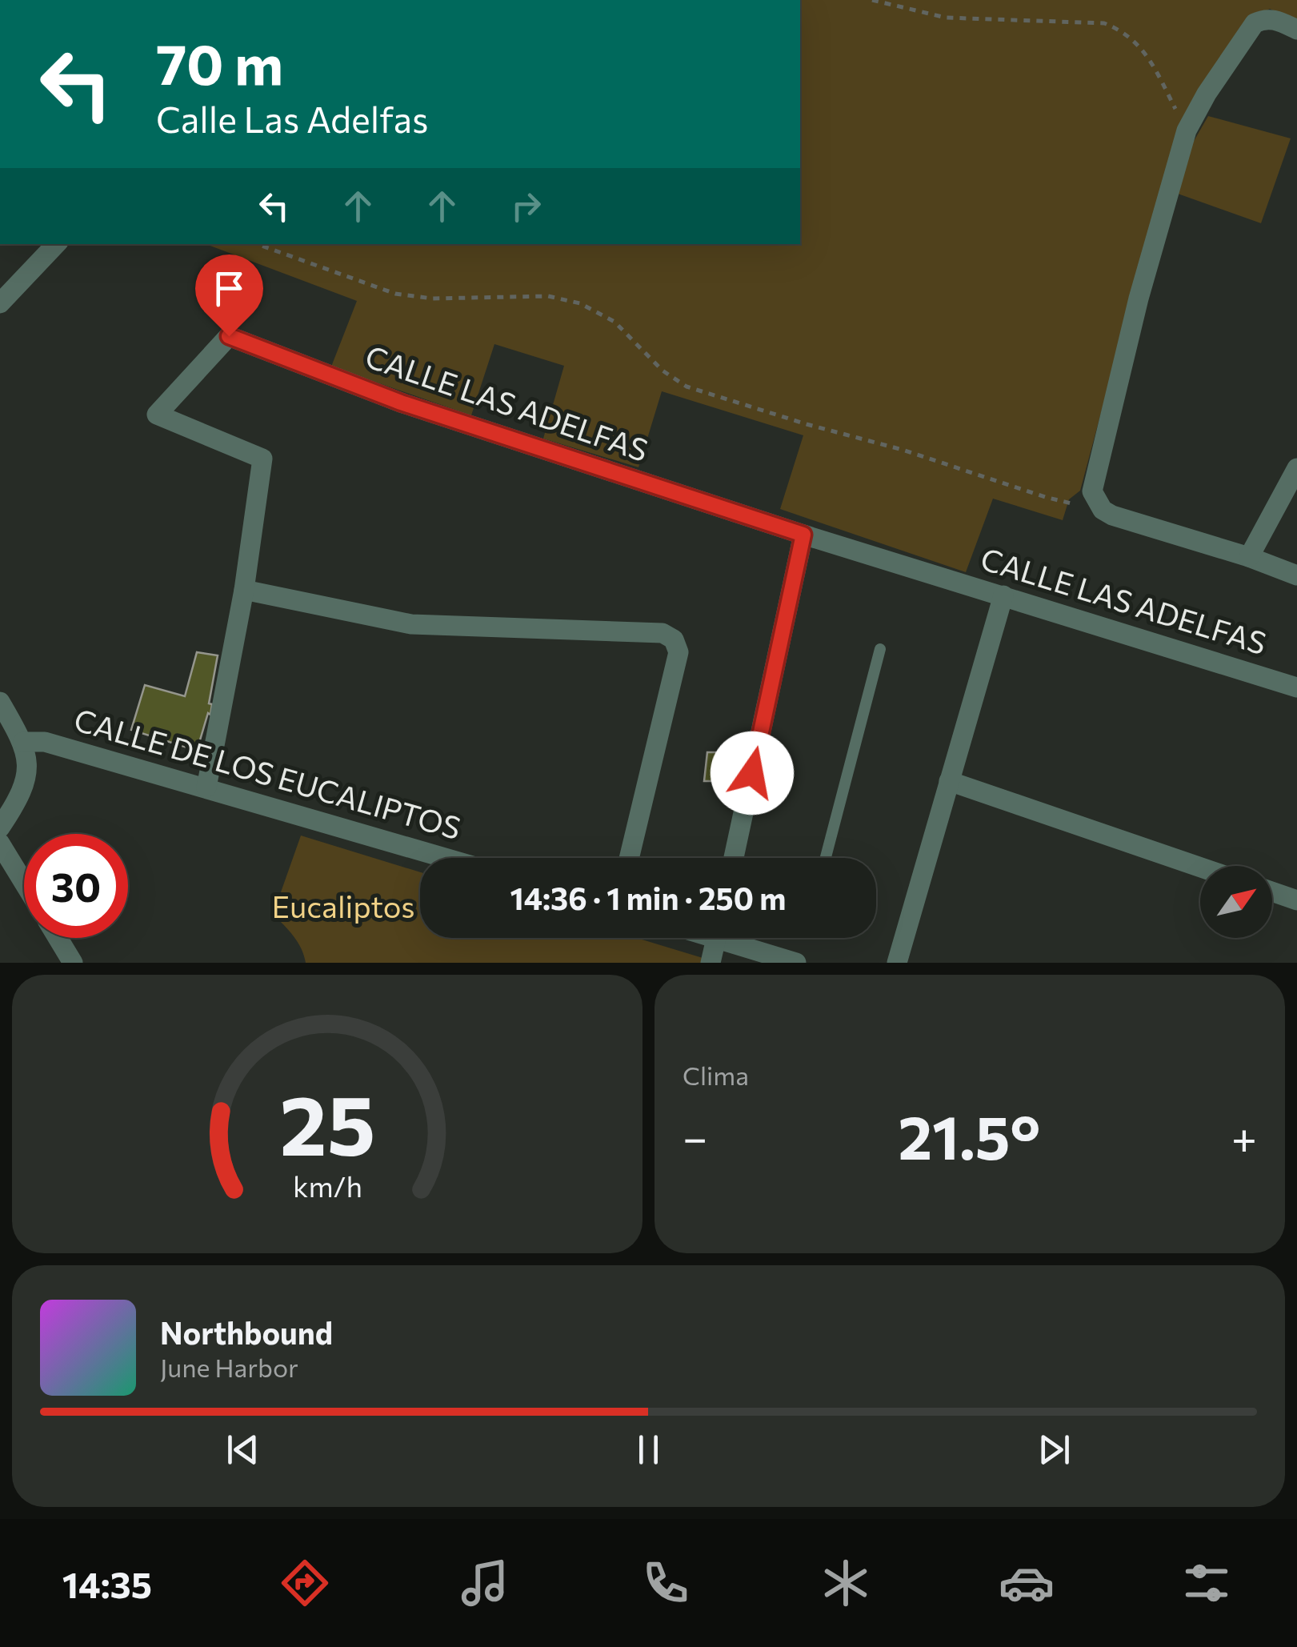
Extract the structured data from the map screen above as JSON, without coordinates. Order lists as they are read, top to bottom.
{
  "streets": {
    "street": ["CALLE LAS ADELFAS", "CALLE DE LOS EUCALIPTOS"]
  },
  "crossings": [
    ["CALLE LAS ADELFAS", "CALLE DE LOS EUCALIPTOS"]
  ],
  "parks": ["Eucaliptos"],
  "north": "top right",
  "page": {
    "turn": ["70 m", "Calle Las Adelfas"],
    "limit": "30",
    "trip": "14:36 · 1 min · 250 m",
    "tile": "Clima",
    "heat": ["−", "21.5°", "+"],
    "song": ["Northbound", "June Harbor"],
    "tabs": "14:35",
    "gauge": ["25", "km/h"]
  }
}
